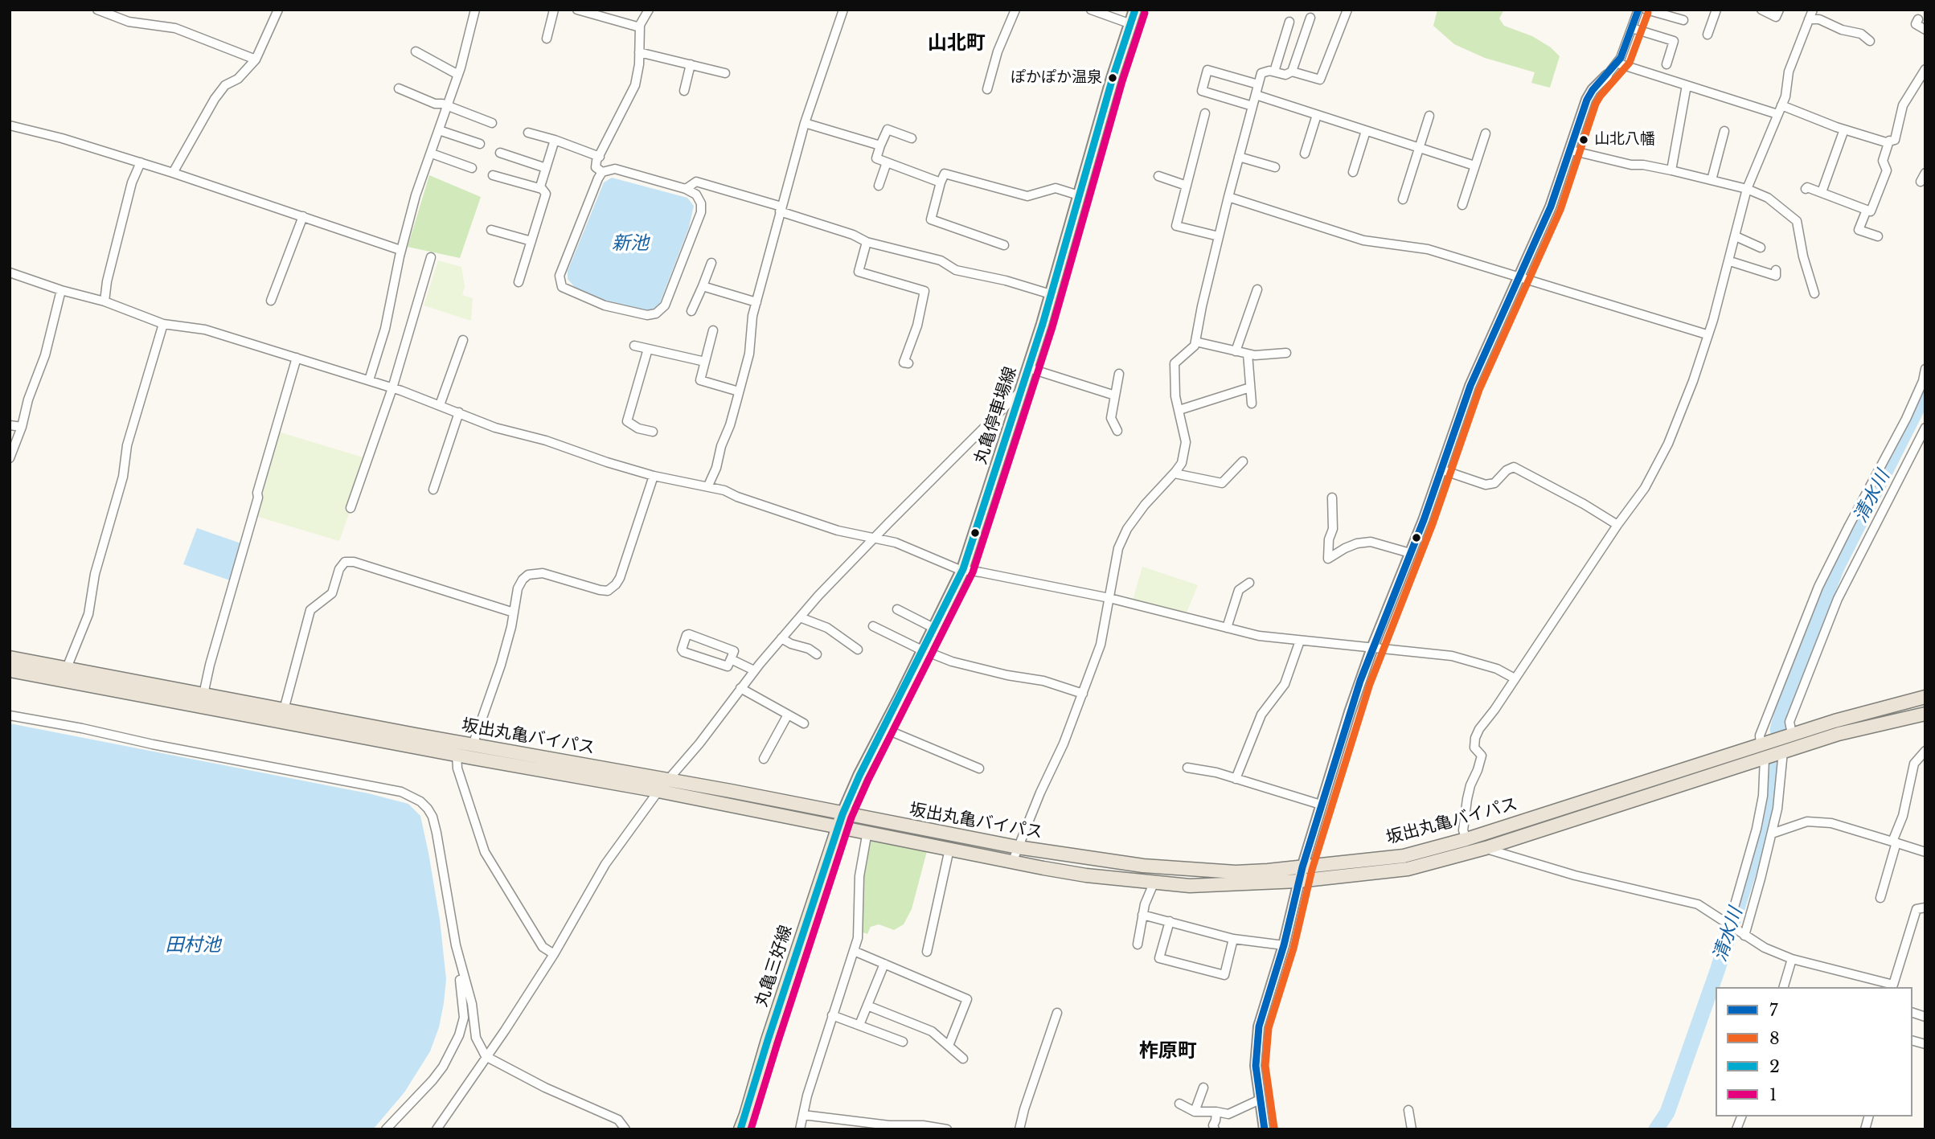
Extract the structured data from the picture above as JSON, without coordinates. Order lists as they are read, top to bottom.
{
  "streets": {
    "highway": ["坂出丸亀バイパス"],
    "main road": ["丸亀停車場線", "丸亀三好線"]
  },
  "crossings": [
    ["丸亀停車場線", "坂出丸亀バイパス"],
    ["丸亀停車場線", "丸亀三好線"],
    ["坂出丸亀バイパス", "丸亀三好線"]
  ],
  "districts": ["山北町", "柞原町"],
  "water": ["新池", "清水川", "田村池"],
  "places": ["ぽかぽか温泉", "山北八幡"],
  "lines": [
    "transit line 7",
    "transit line 2",
    "transit line 8",
    "transit line 1"
  ],
  "legend": [
    "7",
    "8",
    "2",
    "1"
  ]
}
